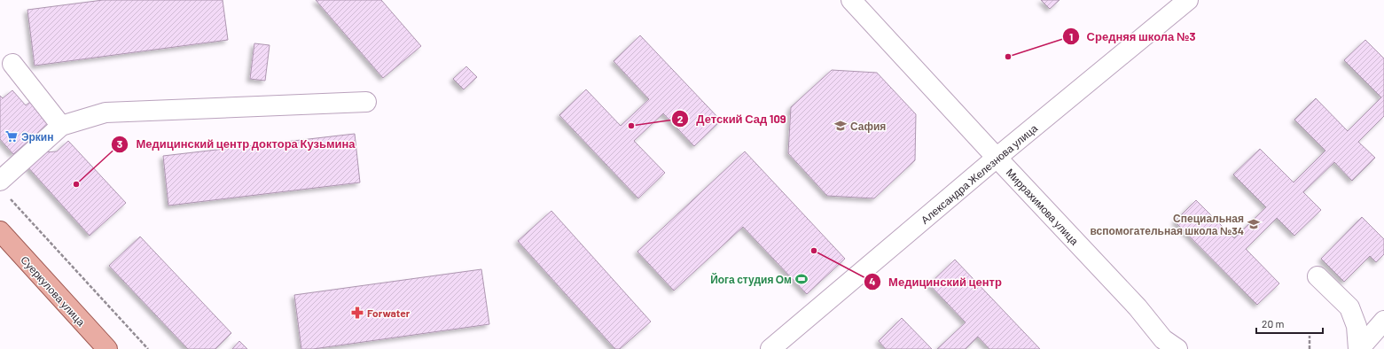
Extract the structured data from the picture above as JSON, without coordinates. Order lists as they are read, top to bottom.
{
  "streets": {
    "main road": ["Суеркулова улица"],
    "street": ["Александра Железнова улица", "Миррахимова улица"]
  },
  "crossings": [
    ["Александра Железнова улица", "Миррахимова улица"]
  ],
  "places": {
    "other": [
      "Средняя школа №3",
      "Детский Сад 109",
      "Медицинский центр доктора Кузьмина",
      "Медицинский центр"
    ],
    "school or university": ["Сафия", "Специальная вспомогательная школа №34"],
    "supermarket": ["Эркин"],
    "sports": ["Йога студия Ом"],
    "pharmacy": ["Forwater"]
  },
  "scale_bar": "20 m"
}
